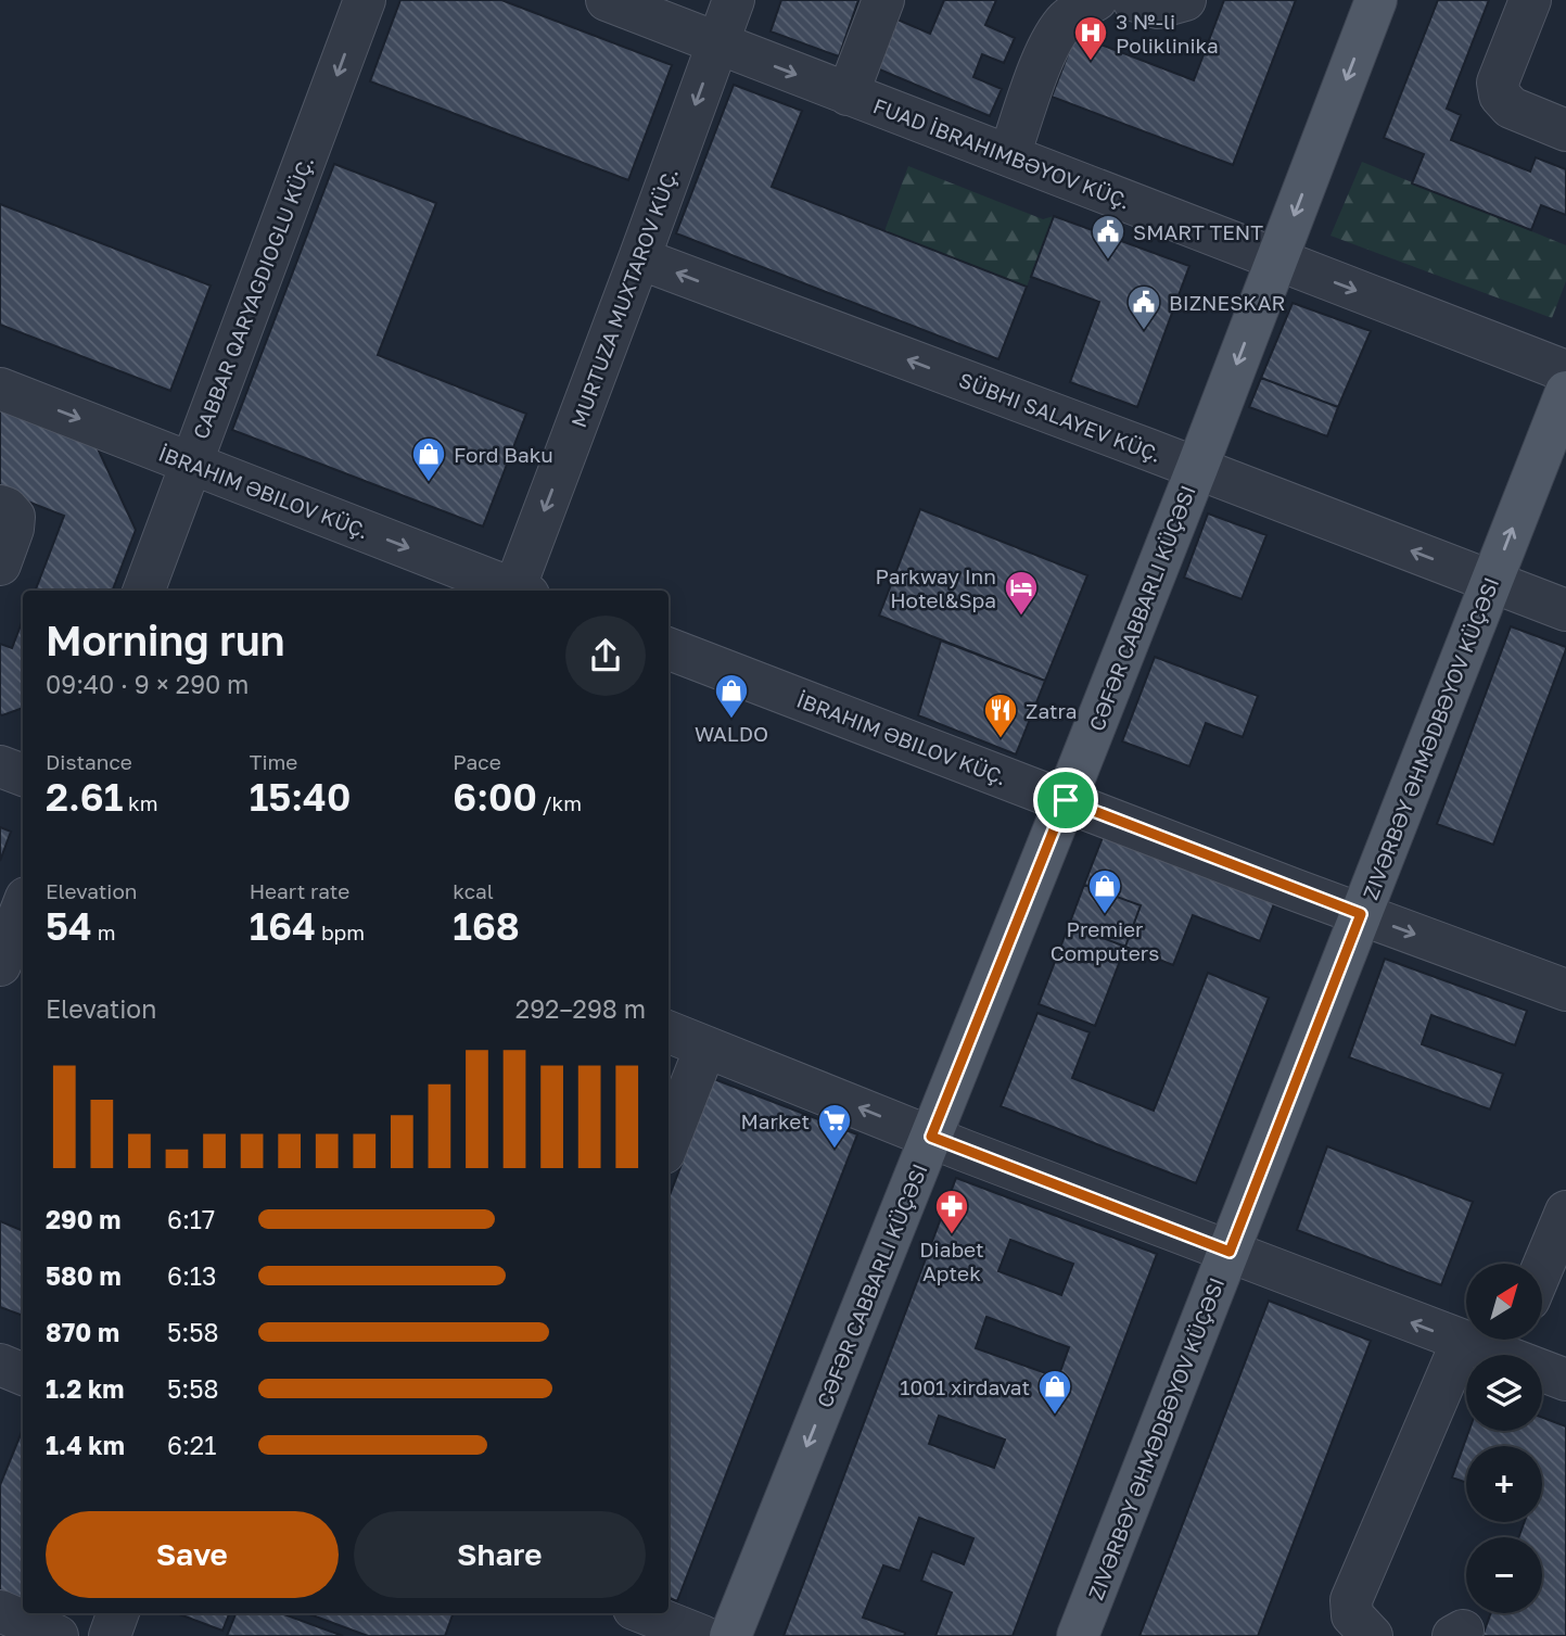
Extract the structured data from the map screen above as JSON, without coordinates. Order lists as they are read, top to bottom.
{
  "streets": {
    "main road": ["ZIVƏRBƏY ƏHMƏDBƏYOV KÜÇƏSI"],
    "street": [
      "FUAD İBRAHIMBƏYOV KÜÇ.",
      "MURTUZA MUXTAROV KÜÇ.",
      "SÜBHI SALAYEV KÜÇ.",
      "İBRAHIM ƏBILOV KÜÇ."
    ]
  },
  "crossings": [
    ["FUAD İBRAHIMBƏYOV KÜÇ.", "MURTUZA MUXTAROV KÜÇ."],
    ["MURTUZA MUXTAROV KÜÇ.", "SÜBHI SALAYEV KÜÇ."],
    ["SÜBHI SALAYEV KÜÇ.", "ZIVƏRBƏY ƏHMƏDBƏYOV KÜÇƏSI"],
    ["İBRAHIM ƏBILOV KÜÇ.", "ZIVƏRBƏY ƏHMƏDBƏYOV KÜÇƏSI"]
  ],
  "one_way": ["FUAD İBRAHIMBƏYOV KÜÇ.", "SÜBHI SALAYEV KÜÇ."],
  "places": {
    "hospital": ["3 №-li Poliklinika"],
    "public building": ["SMART TENT", "BIZNESKAR"],
    "shop": [
      "Ford Baku",
      "WALDO",
      "Premier Computers",
      "1001 xirdavat"
    ],
    "hotel": ["Parkway Inn Hotel&Spa"],
    "restaurant": ["Zatra"],
    "supermarket": ["Market"],
    "pharmacy": ["Diabet Aptek"]
  },
  "north": "top right",
  "page": {
    "heading": ["Morning run", "09:40 · 9 × 290 m"],
    "stats": [
      ["Distance", "2.61 km"],
      ["Time", "15:40"],
      ["Pace", "6:00 /km"],
      ["Elevation", "54 m"],
      ["Heart rate", "164 bpm"],
      ["kcal", "168"]
    ],
    "chart": ["Elevation", "292–298 m"],
    "list": [
      {
        "name": "290 m",
        "note": "6:17"
      },
      {
        "name": "580 m",
        "note": "6:13"
      },
      {
        "name": "870 m",
        "note": "5:58"
      },
      {
        "name": "1.2 km",
        "note": "5:58"
      },
      {
        "name": "1.4 km",
        "note": "6:21"
      }
    ],
    "map_buttons": ["+", "−"],
    "buttons": ["Save", "Share"]
  }
}
